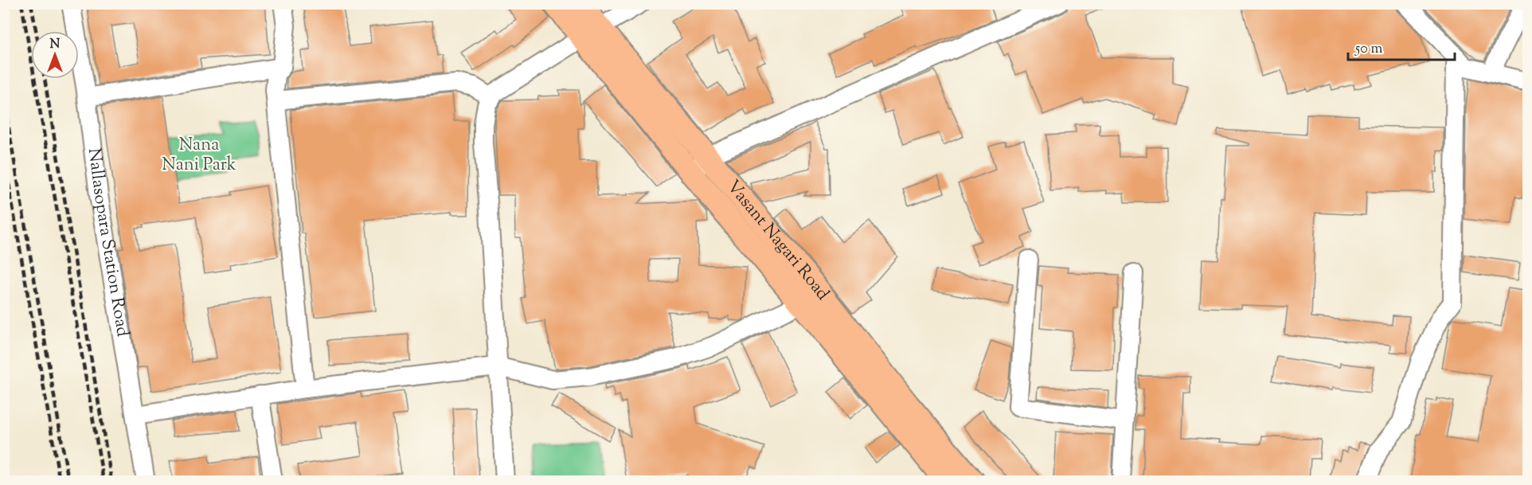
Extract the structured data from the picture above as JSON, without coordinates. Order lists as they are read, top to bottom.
{
  "streets": {
    "main road": ["Vasant Nagari Road"],
    "street": ["Nallasopara Station Road"]
  },
  "parks": ["Nana Nani Park"],
  "scale_bar": "50 m",
  "north": "top"
}
